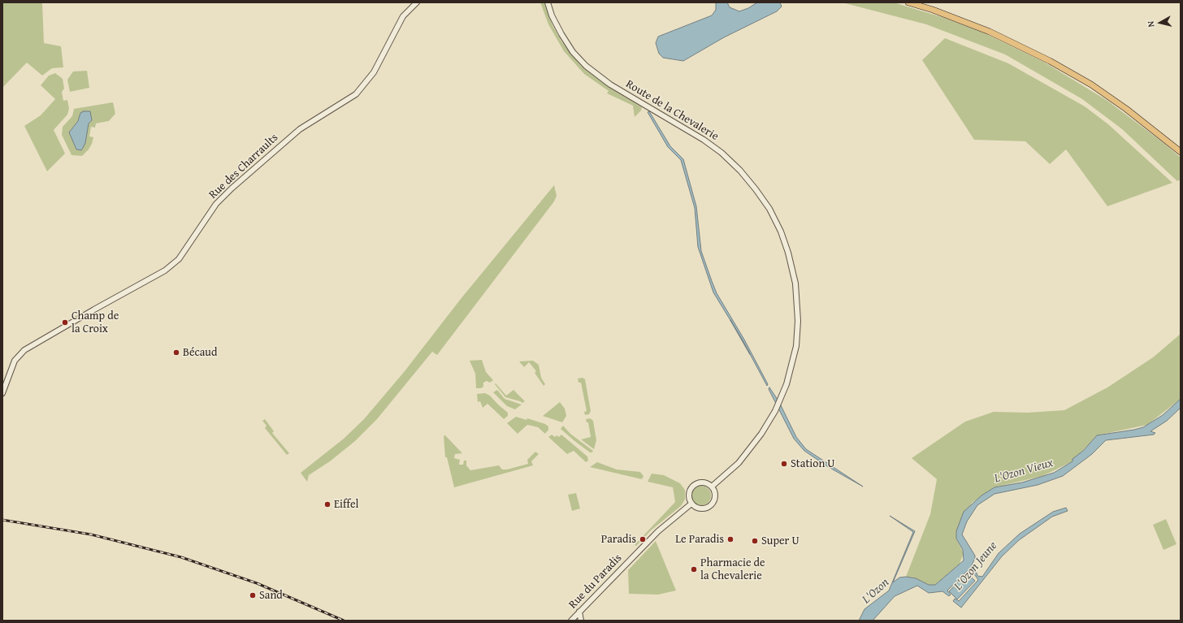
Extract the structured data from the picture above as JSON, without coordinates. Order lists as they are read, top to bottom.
{
  "streets": {
    "street": ["Route de la Chevalerie", "Rue des Charraults", "Rue du Paradis"]
  },
  "crossings": [
    ["Route de la Chevalerie", "Rue du Paradis"]
  ],
  "water": ["L'Ozon Vieux", "L'Ozon Jeune", "L'Ozon"],
  "places": [
    "Champ de la Croix",
    "Bécaud",
    "Station U",
    "Eiffel",
    "Paradis",
    "Le Paradis",
    "Super U",
    "Pharmacie de la Chevalerie",
    "Sand"
  ],
  "north": "left"
}
